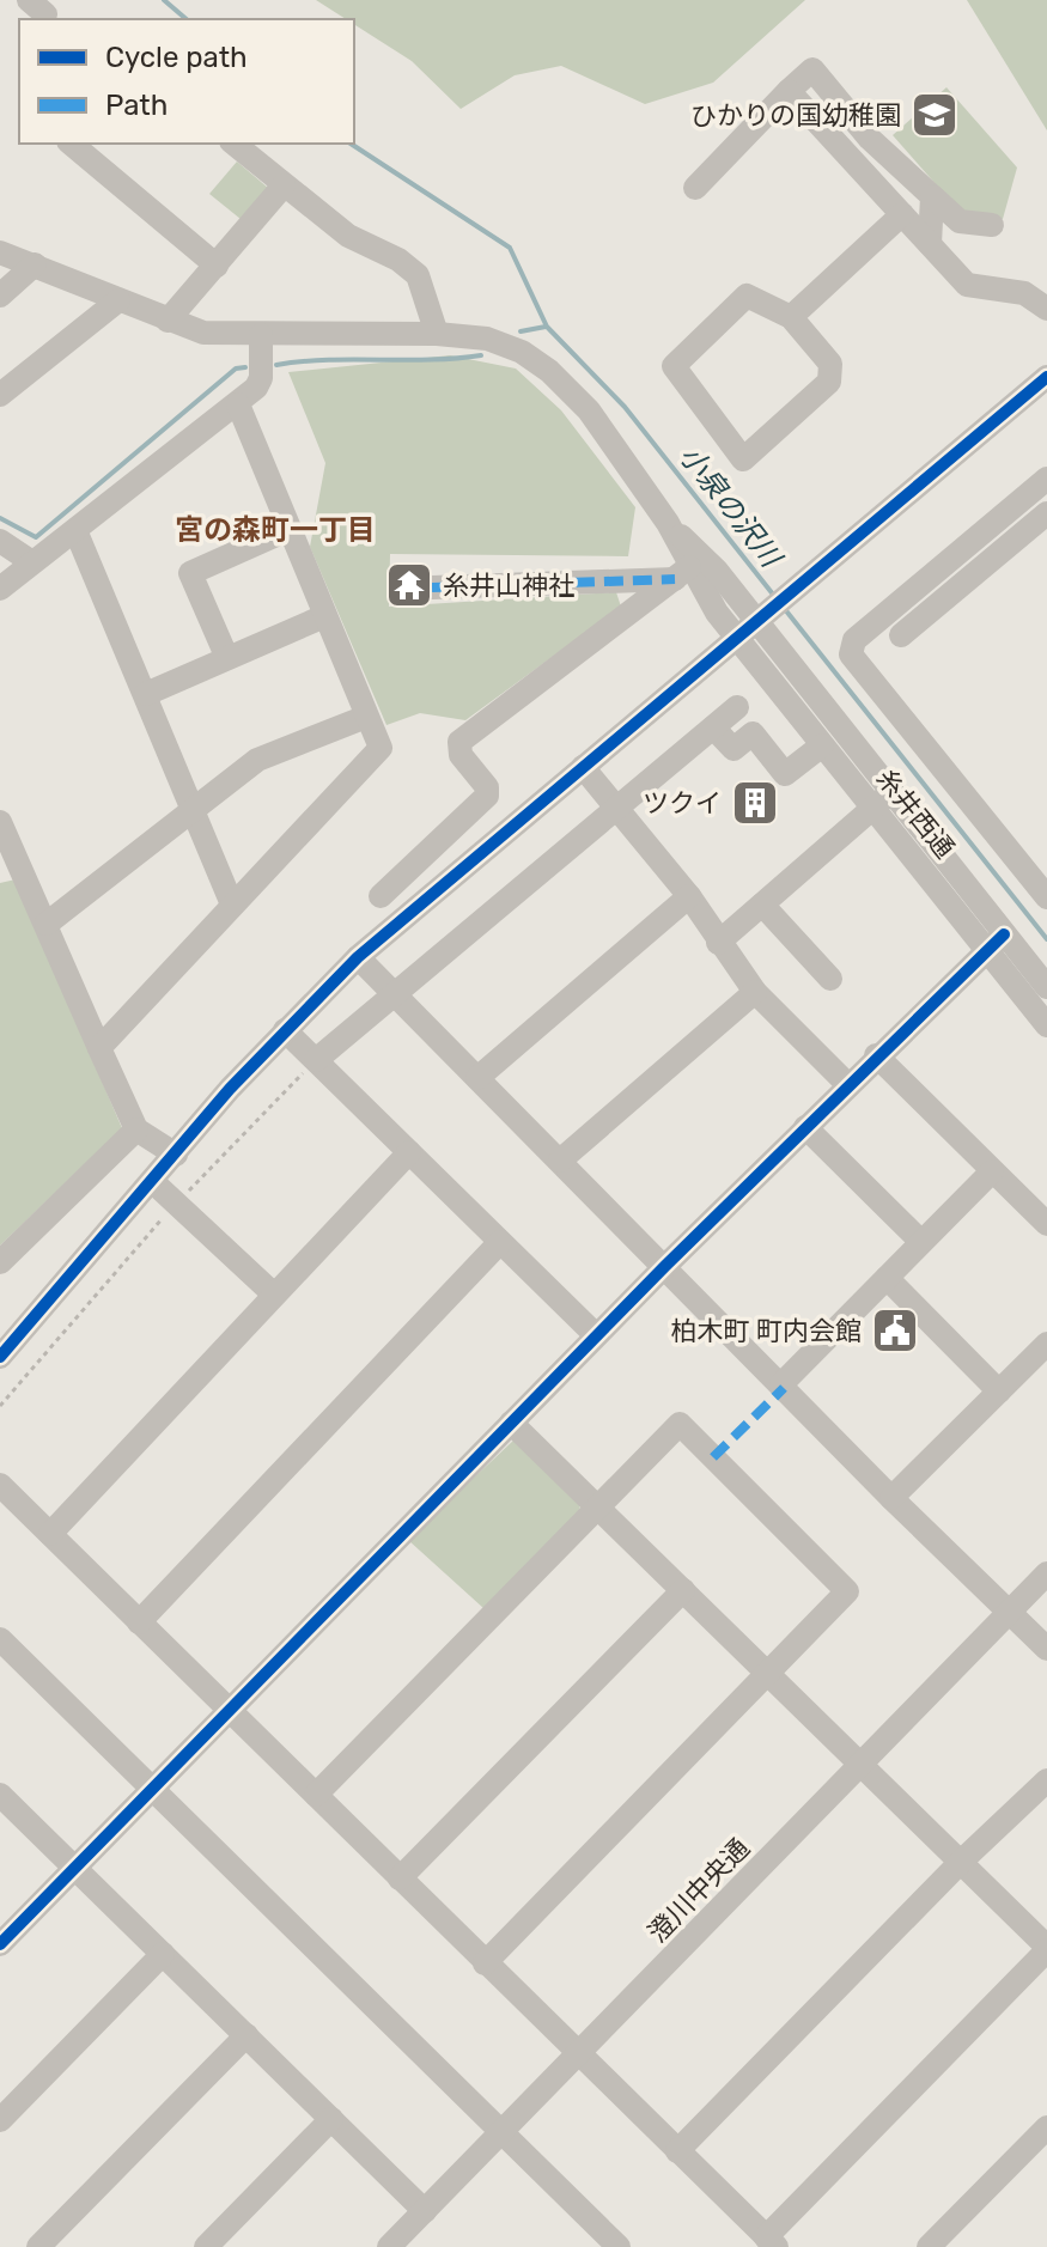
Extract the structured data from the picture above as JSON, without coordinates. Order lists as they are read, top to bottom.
{
  "streets": {
    "street": ["糸井西通", "澄川中央通"]
  },
  "districts": ["宮の森町一丁目"],
  "water": ["小泉の沢川"],
  "places": {
    "school or university": ["ひかりの国幼稚園"],
    "temple": ["糸井山神社"],
    "building": ["ツクイ"],
    "public building": ["柏木町 町内会館"]
  },
  "legend": ["Cycle path", "Path"]
}
